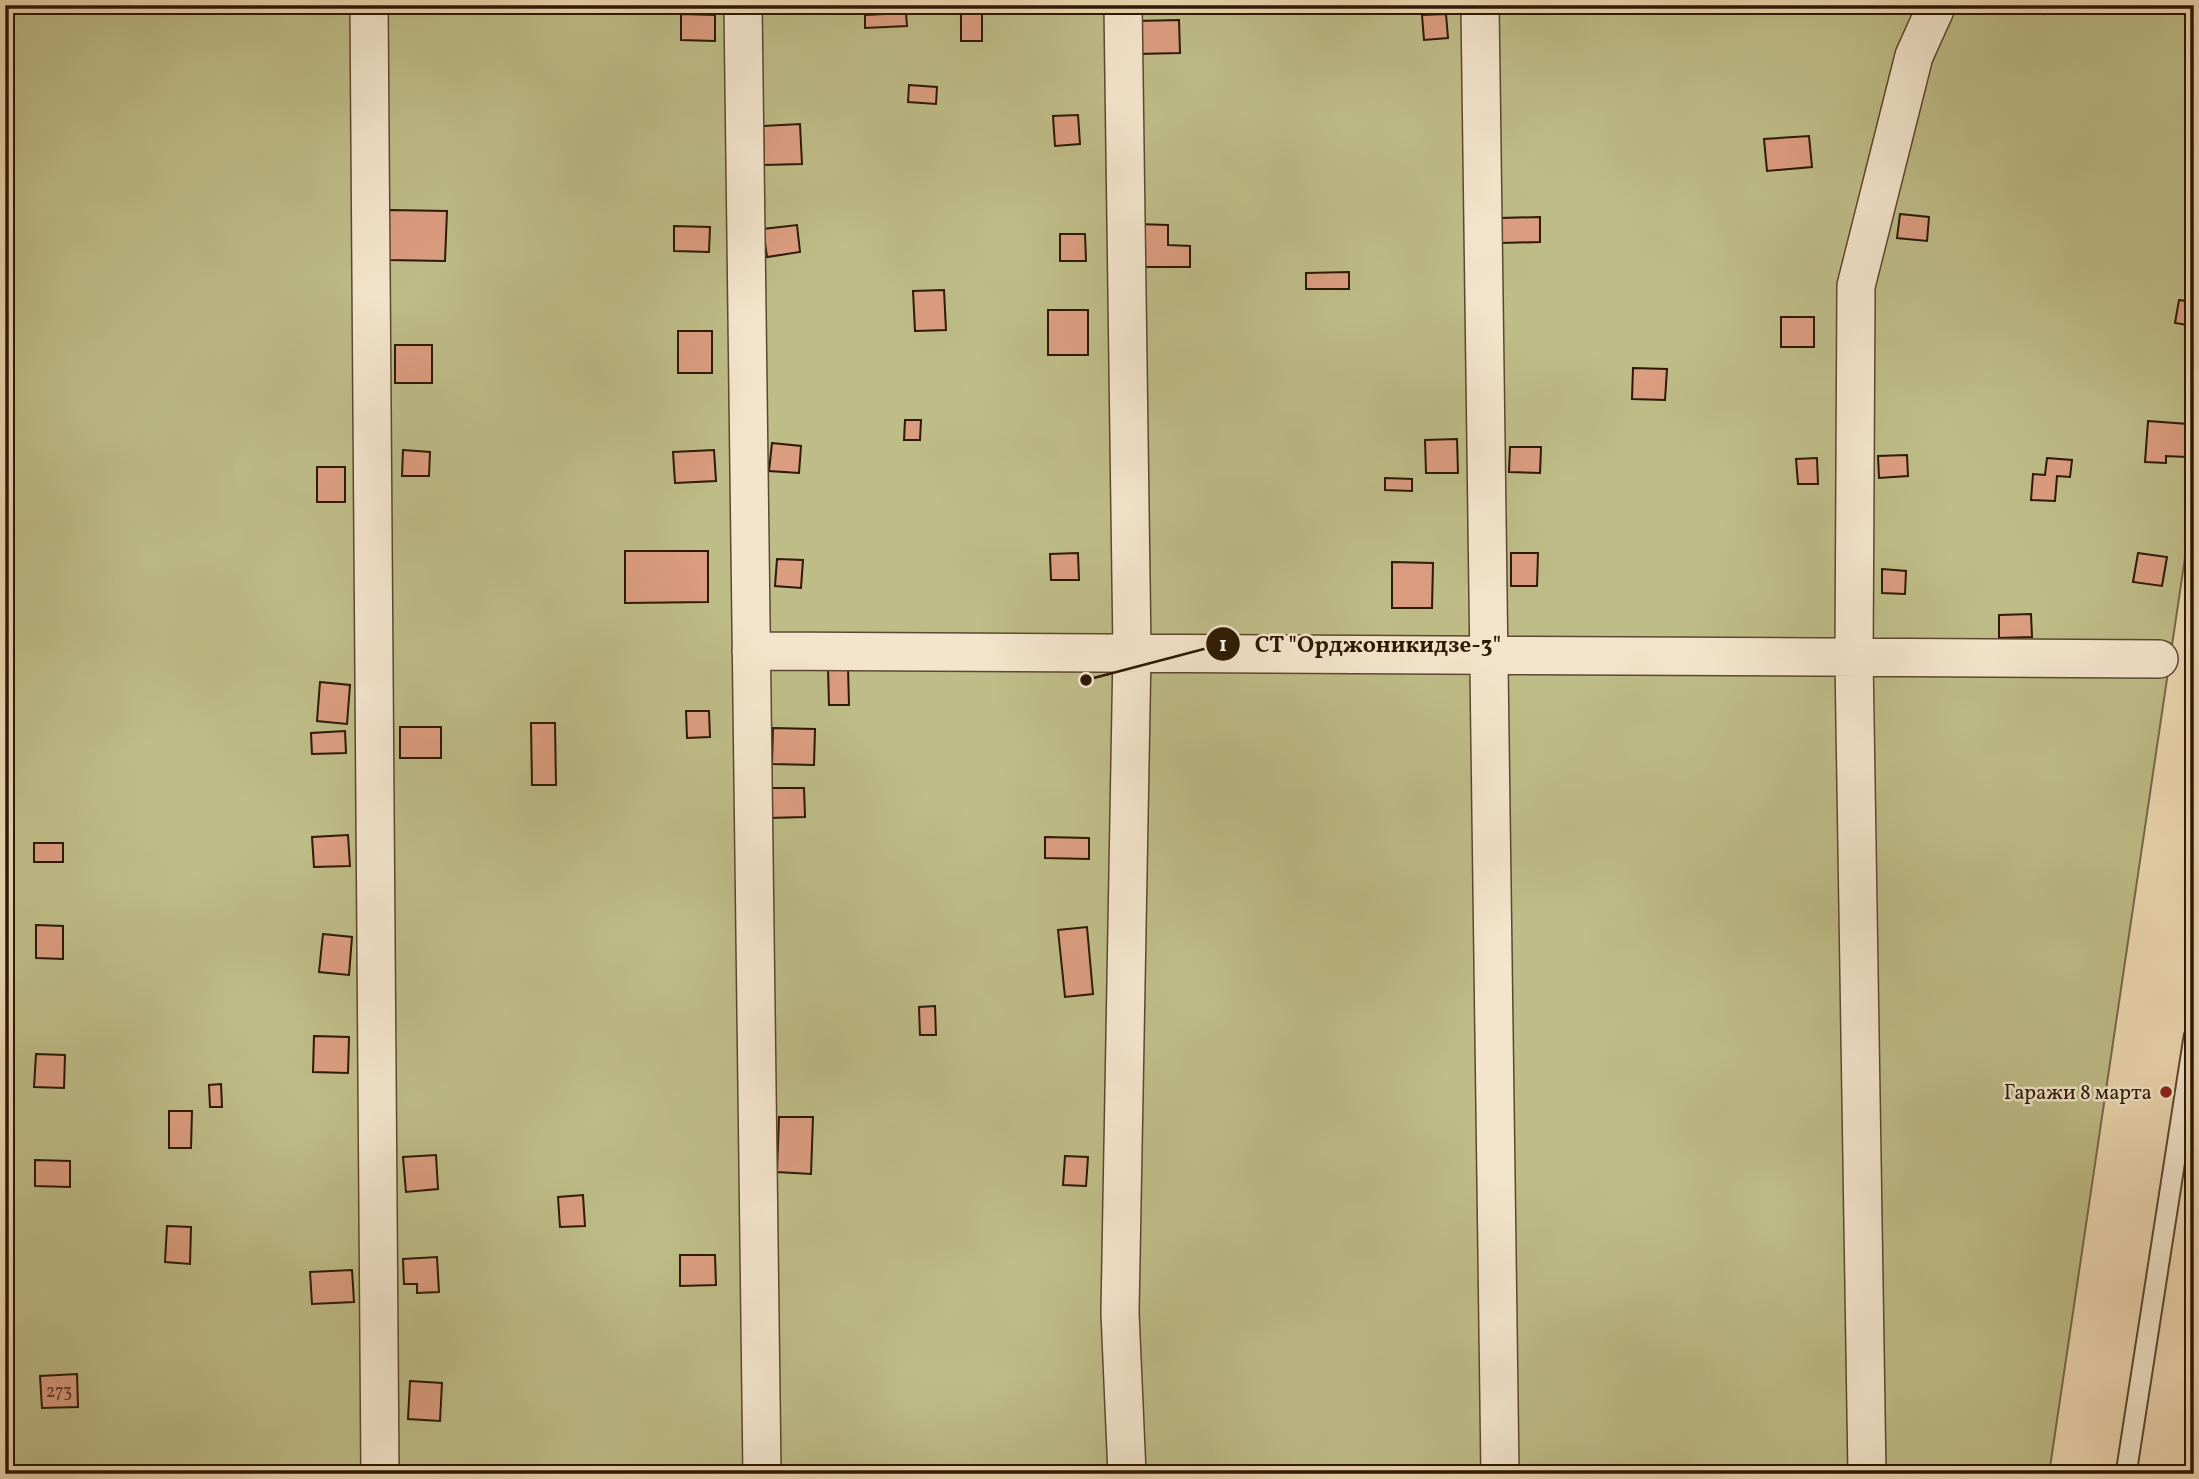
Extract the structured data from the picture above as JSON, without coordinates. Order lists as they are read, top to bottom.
{
  "places": ["СТ \"Орджоникидзе-3\"", "Гаражи 8 марта"],
  "house_numbers": ["273"]
}
